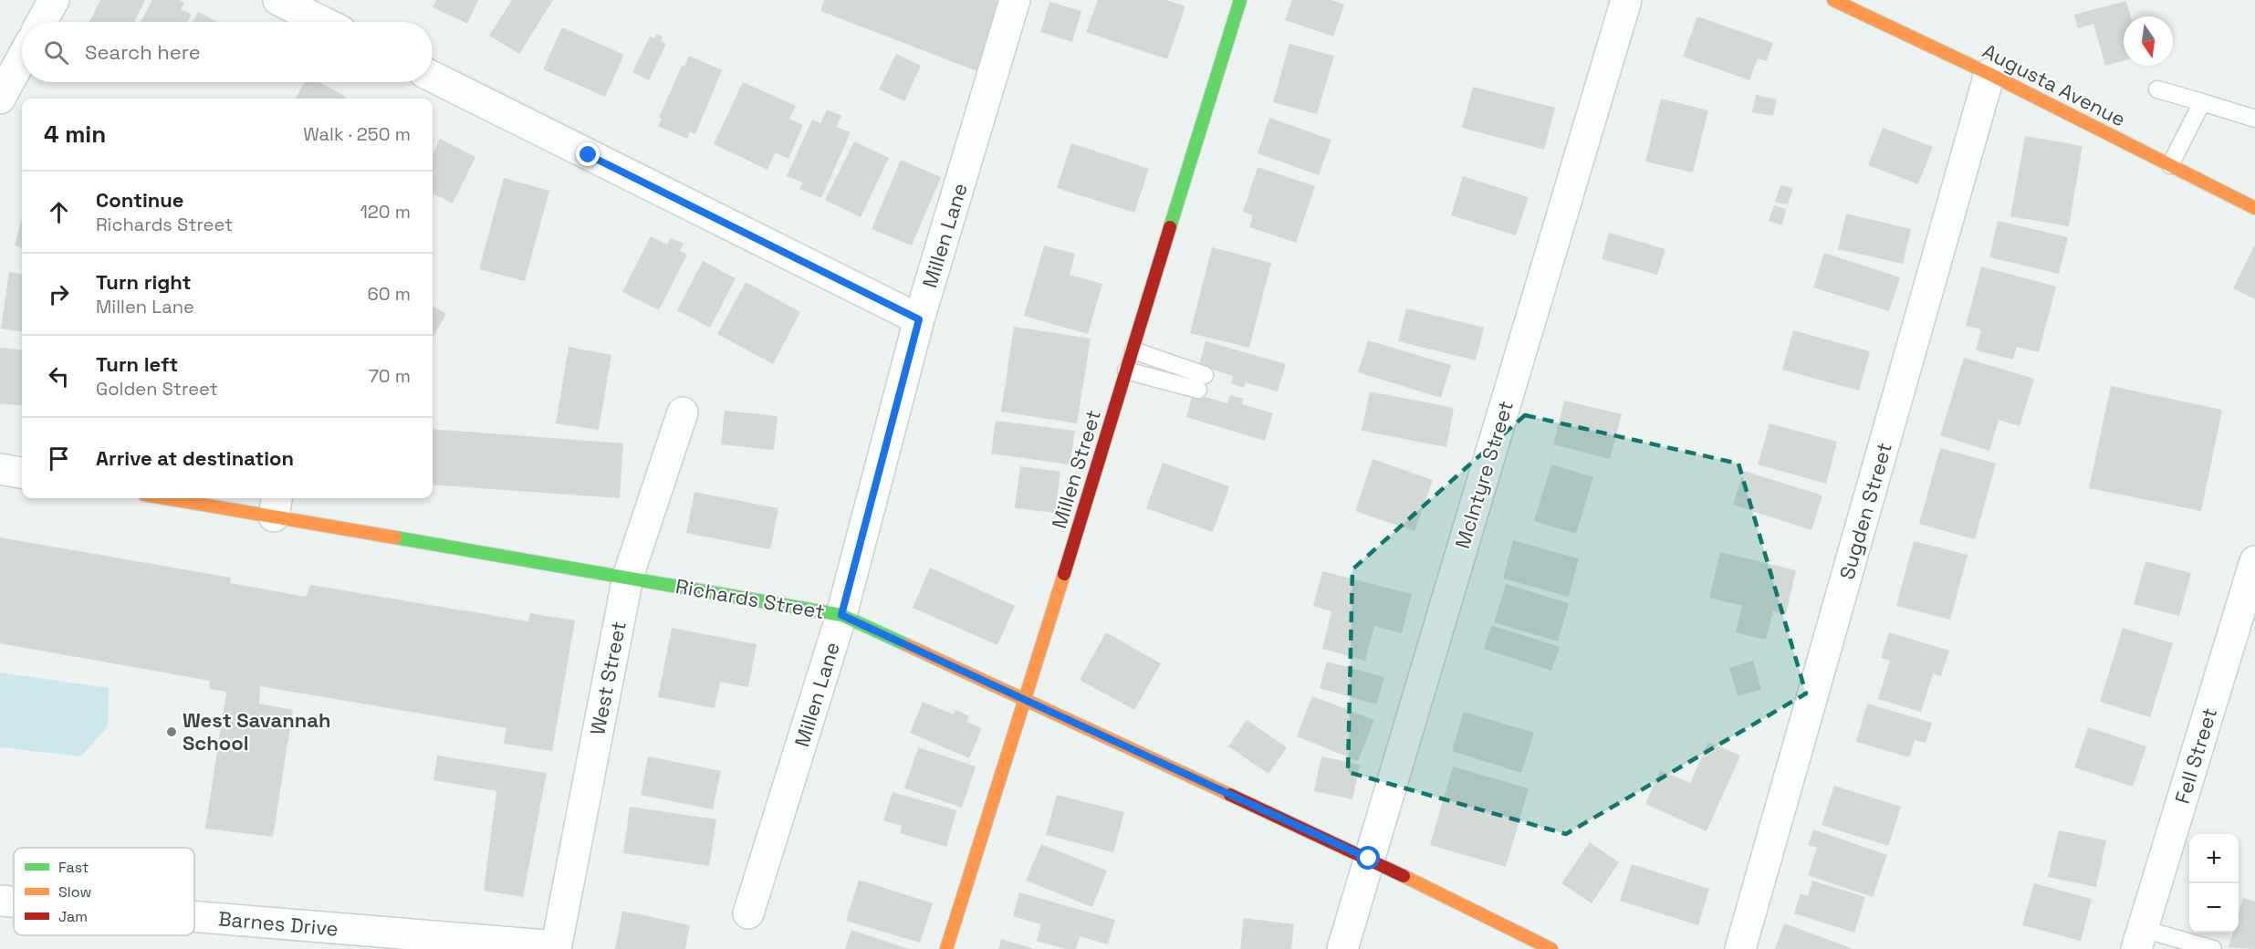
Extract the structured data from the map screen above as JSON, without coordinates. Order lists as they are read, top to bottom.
{
  "streets": {
    "street": [
      "Augusta Avenue",
      "Millen Lane",
      "Millen Street",
      "McIntyre Street",
      "Sugden Street",
      "Richards Street",
      "West Street",
      "Fell Street",
      "Barnes Drive"
    ]
  },
  "crossings": [
    ["Augusta Avenue", "Sugden Street"],
    ["Millen Lane", "Richards Street"],
    ["Millen Street", "Richards Street"],
    ["McIntyre Street", "Richards Street"],
    ["Richards Street", "West Street"],
    ["West Street", "Barnes Drive"]
  ],
  "places": ["West Savannah School"],
  "legend": ["Fast", "Slow", "Jam"],
  "north": "bottom",
  "page": {
    "search": "Search here",
    "heading": ["4 min", "Walk · 250 m"],
    "list": [
      ["Continue", "Richards Street", "120 m"],
      ["Turn right", "Millen Lane", "60 m"],
      ["Turn left", "Golden Street", "70 m"],
      "Arrive at destination"
    ],
    "map_buttons": ["+", "−"]
  }
}
